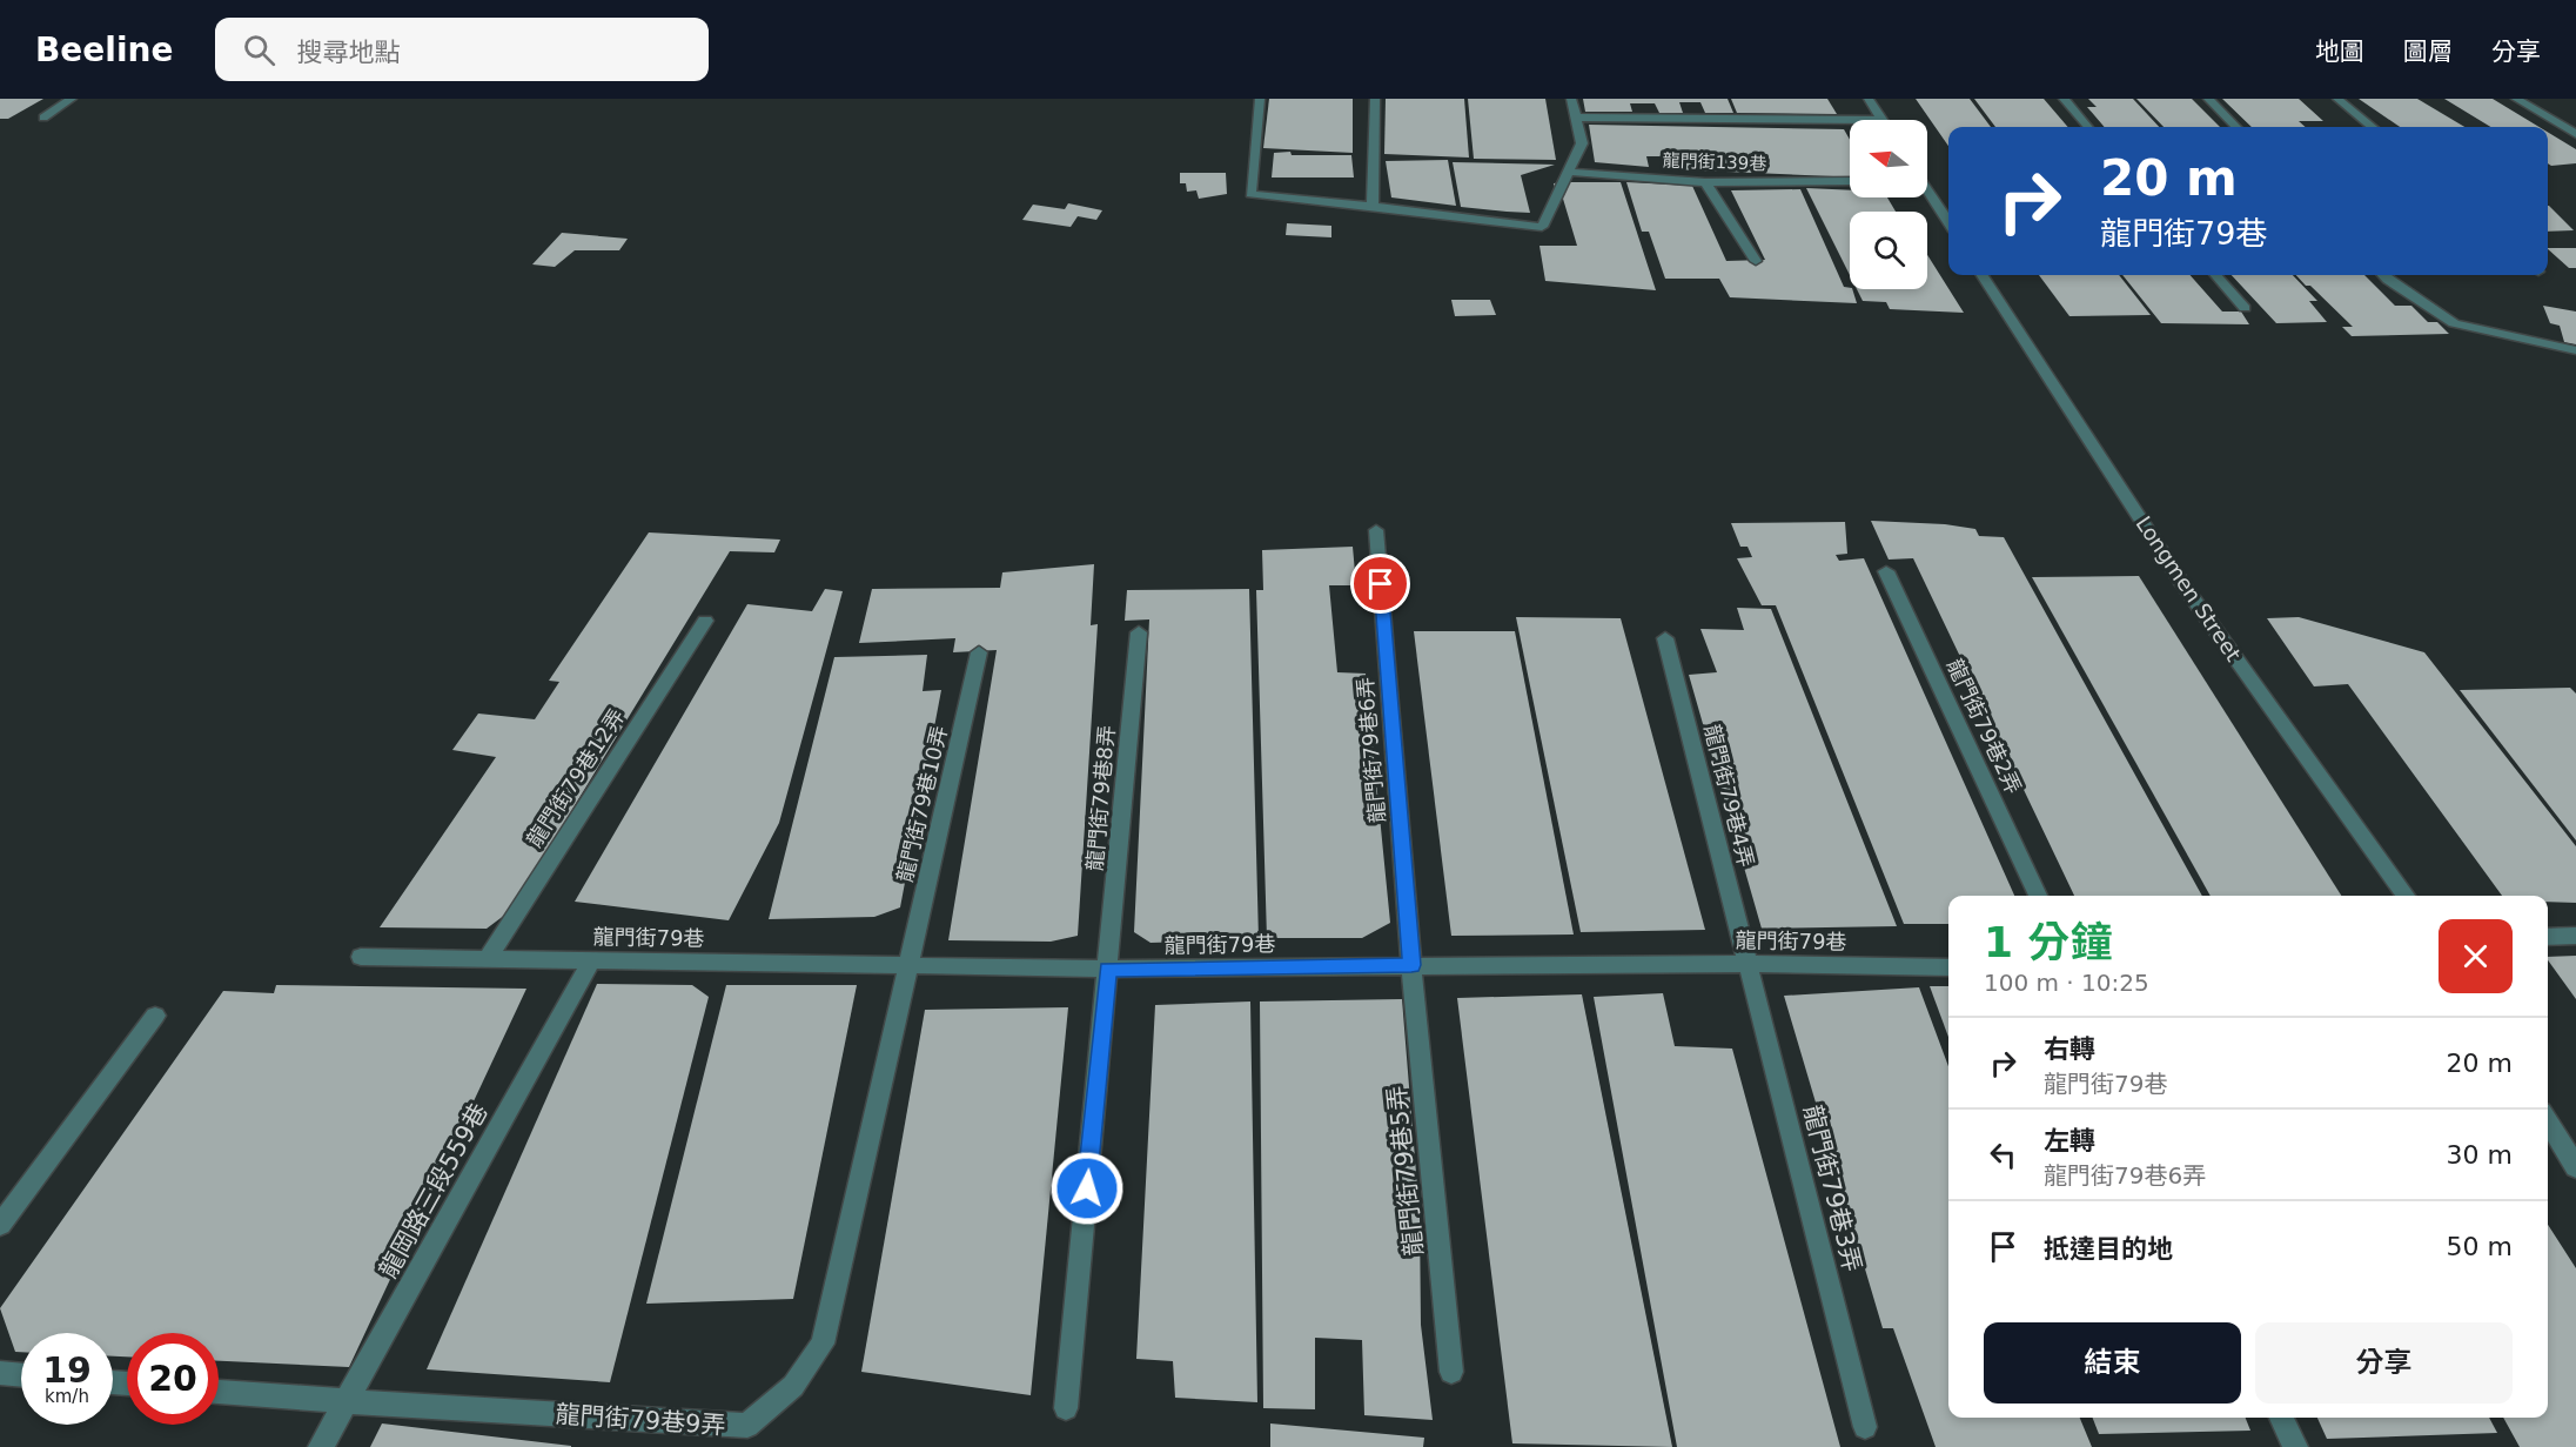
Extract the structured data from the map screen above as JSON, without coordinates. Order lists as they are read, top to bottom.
{
  "streets": {
    "street": [
      "龍門街139巷",
      "Longmen Street",
      "龍門街79巷2弄",
      "龍門街79巷6弄",
      "龍門街79巷12弄",
      "龍門街79巷4弄",
      "龍門街79巷8弄",
      "龍門街79巷10弄",
      "龍門街79巷",
      "龍門街79巷5弄",
      "龍門街79巷3弄",
      "龍岡路三段559巷",
      "龍門街79巷9弄"
    ]
  },
  "crossings": [
    ["龍門街79巷6弄", "龍門街79巷"],
    ["龍門街79巷6弄", "龍門街79巷5弄"],
    ["龍門街79巷12弄", "龍門街79巷"],
    ["龍門街79巷4弄", "龍門街79巷"],
    ["龍門街79巷4弄", "龍門街79巷3弄"],
    ["龍門街79巷8弄", "龍門街79巷"],
    ["龍門街79巷10弄", "龍門街79巷"],
    ["龍門街79巷10弄", "龍門街79巷9弄"],
    ["龍門街79巷", "龍門街79巷5弄"],
    ["龍門街79巷", "龍門街79巷3弄"],
    ["龍門街79巷", "龍岡路三段559巷"],
    ["龍門街79巷", "龍門街79巷9弄"],
    ["龍岡路三段559巷", "龍門街79巷9弄"]
  ],
  "north": "left",
  "page": {
    "header": "Beeline",
    "search": "搜尋地點",
    "nav": ["地圖", "圖層", "分享"],
    "turn": ["20 m", "龍門街79巷"],
    "heading": ["1 分鐘", "100 m · 10:25"],
    "list": [
      {
        "name": "右轉",
        "note": "龍門街79巷",
        "value": "20 m"
      },
      {
        "name": "左轉",
        "note": "龍門街79巷6弄",
        "value": "30 m"
      },
      {
        "name": "抵達目的地",
        "value": "50 m"
      }
    ],
    "buttons": ["結束", "分享"],
    "speed": "19 km/h",
    "limit": "20"
  }
}
